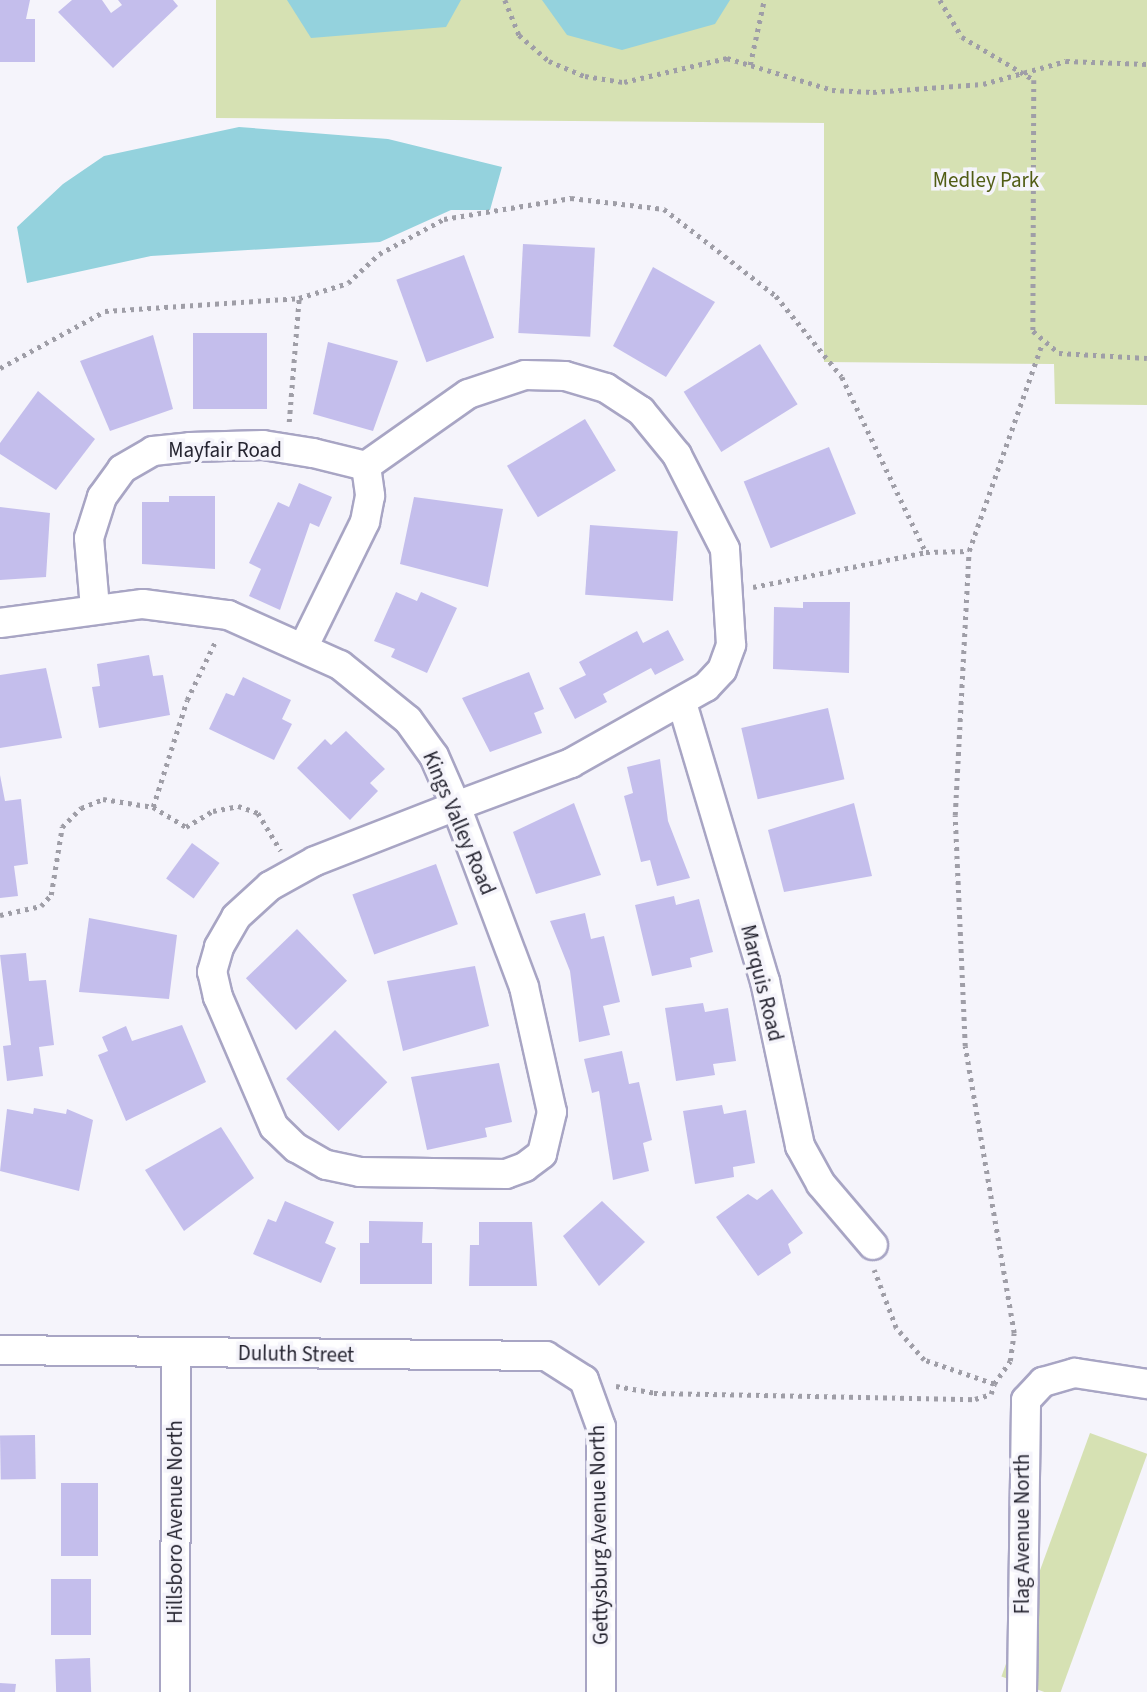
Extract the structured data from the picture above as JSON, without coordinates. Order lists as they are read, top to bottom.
{
  "streets": {
    "street": [
      "Mayfair Road",
      "Kings Valley Road",
      "Marquis Road",
      "Duluth Street",
      "Hillsboro Avenue North",
      "Flag Avenue North",
      "Gettysburg Avenue North"
    ]
  },
  "crossings": [
    ["Mayfair Road", "Kings Valley Road"],
    ["Duluth Street", "Hillsboro Avenue North"],
    ["Duluth Street", "Gettysburg Avenue North"]
  ],
  "parks": ["Medley Park"]
}
